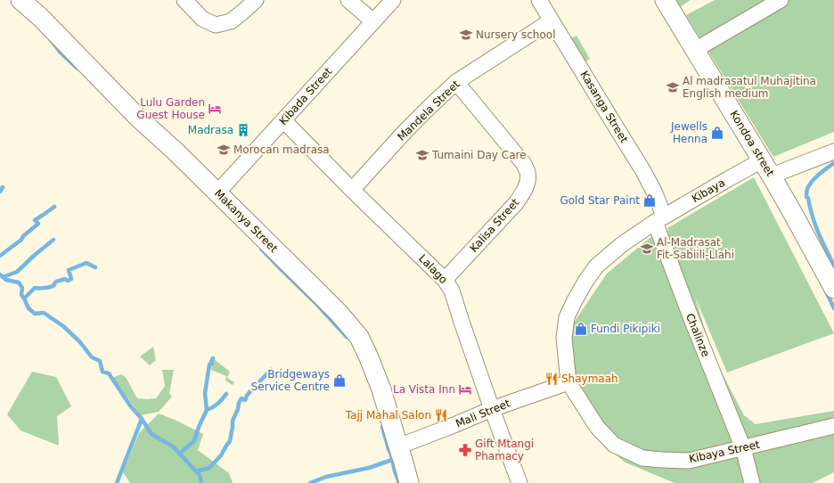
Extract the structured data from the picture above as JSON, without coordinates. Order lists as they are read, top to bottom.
{
  "streets": {
    "street": [
      "Kibada Street",
      "Kasanga Street",
      "Mandela Street",
      "Kondoa street",
      "Kibaya",
      "Makanya Street",
      "Kalisa Street",
      "Lalago",
      "Chalinze",
      "Mali Street",
      "Kibaya Street"
    ]
  },
  "crossings": [
    ["Kibada Street", "Makanya Street"],
    ["Kibada Street", "Lalago"],
    ["Kasanga Street", "Mandela Street"],
    ["Kasanga Street", "Kibaya"],
    ["Kasanga Street", "Chalinze"],
    ["Kasanga Street", "Kibaya Street"],
    ["Mandela Street", "Kalisa Street"],
    ["Mandela Street", "Lalago"],
    ["Kondoa street", "Kibaya"],
    ["Kibaya", "Chalinze"],
    ["Kibaya", "Kibaya Street"],
    ["Makanya Street", "Mali Street"],
    ["Kalisa Street", "Lalago"],
    ["Lalago", "Mali Street"],
    ["Chalinze", "Kibaya Street"],
    ["Mali Street", "Kibaya Street"]
  ],
  "places": {
    "school or university": [
      "Nursery school",
      "Al madrasatul Muhajitina English medium",
      "Morocan madrasa",
      "Tumaini Day Care",
      "Al-Madrasat Fit-Sabiili-Llahi"
    ],
    "hotel": ["Lulu Garden Guest House", "La Vista Inn"],
    "building": ["Madrasa"],
    "shop": [
      "Jewells Henna",
      "Gold Star Paint",
      "Fundi Pikipiki",
      "Bridgeways Service Centre"
    ],
    "restaurant": ["Shaymaah", "Tajj Mahal Salon"],
    "pharmacy": ["Gift Mtangi Phamacy"]
  }
}
